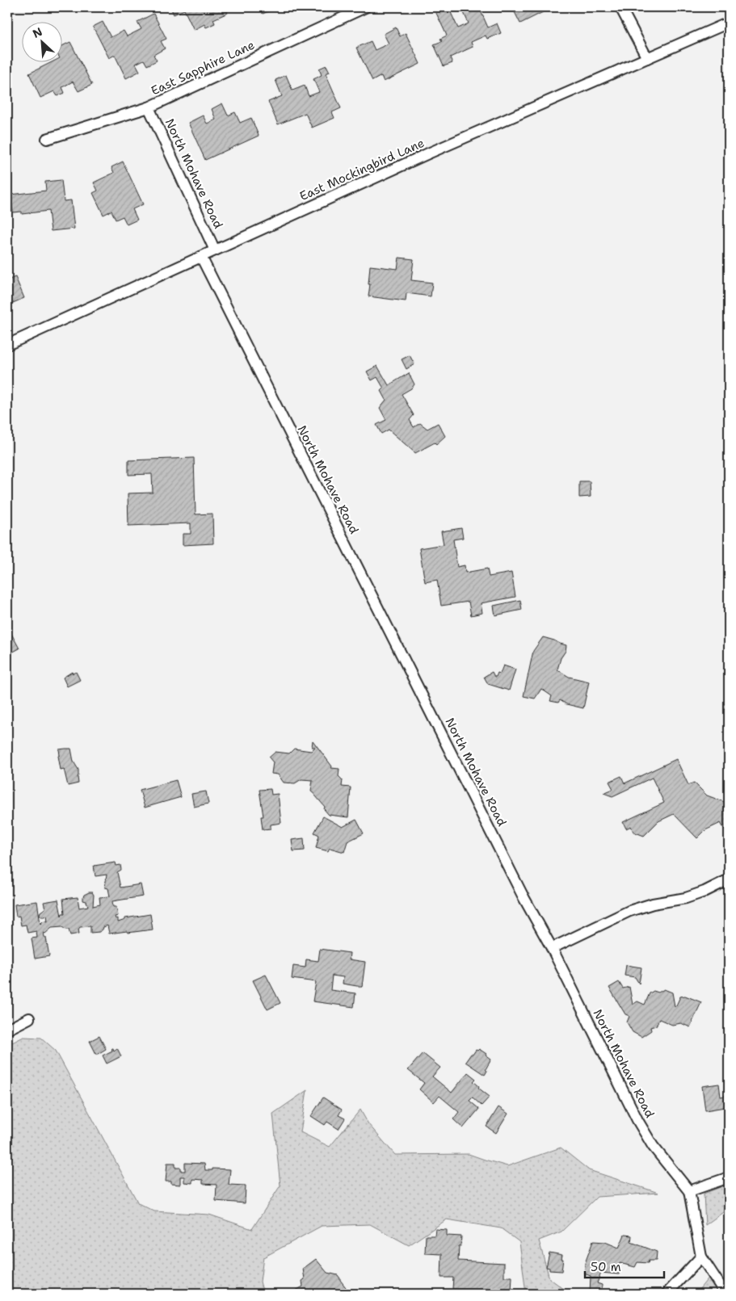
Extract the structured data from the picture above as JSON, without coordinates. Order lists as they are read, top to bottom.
{
  "streets": {
    "street": ["East Sapphire Lane", "East Mockingbird Lane", "North Mohave Road"]
  },
  "crossings": [
    ["East Sapphire Lane", "North Mohave Road"],
    ["East Mockingbird Lane", "North Mohave Road"]
  ],
  "scale_bar": "50 m",
  "north": "top left"
}
